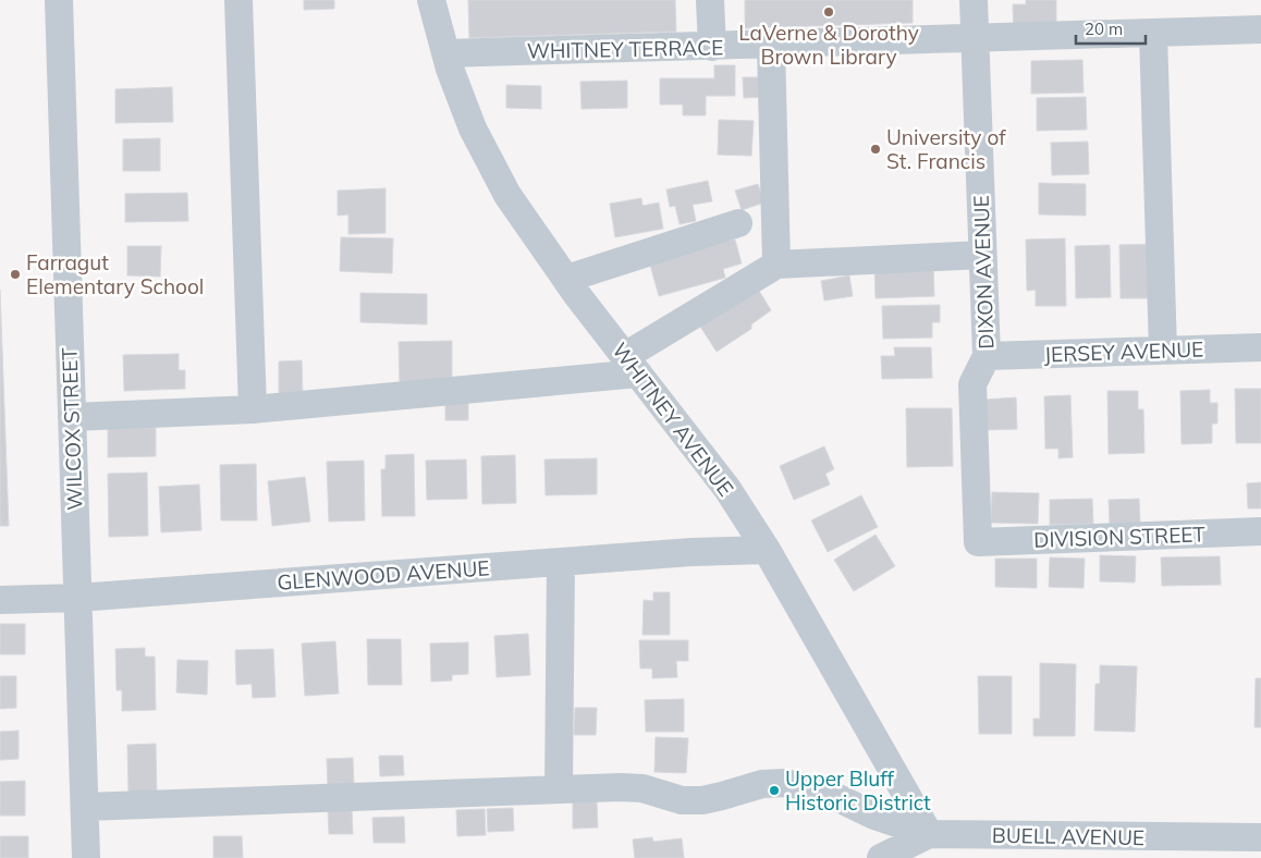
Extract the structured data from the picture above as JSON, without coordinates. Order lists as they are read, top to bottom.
{
  "streets": {
    "street": [
      "WHITNEY TERRACE",
      "DIXON AVENUE",
      "JERSEY AVENUE",
      "WHITNEY AVENUE",
      "WILCOX STREET",
      "DIVISION STREET",
      "GLENWOOD AVENUE",
      "BUELL AVENUE"
    ]
  },
  "crossings": [
    ["WHITNEY TERRACE", "DIXON AVENUE"],
    ["WHITNEY TERRACE", "WHITNEY AVENUE"],
    ["DIXON AVENUE", "JERSEY AVENUE"],
    ["DIXON AVENUE", "DIVISION STREET"],
    ["WHITNEY AVENUE", "GLENWOOD AVENUE"],
    ["WHITNEY AVENUE", "BUELL AVENUE"],
    ["WILCOX STREET", "GLENWOOD AVENUE"]
  ],
  "places": [
    "LaVerne & Dorothy Brown Library",
    "University of St. Francis",
    "Farragut Elementary School",
    "Upper Bluff Historic District"
  ],
  "scale_bar": "20 m"
}
